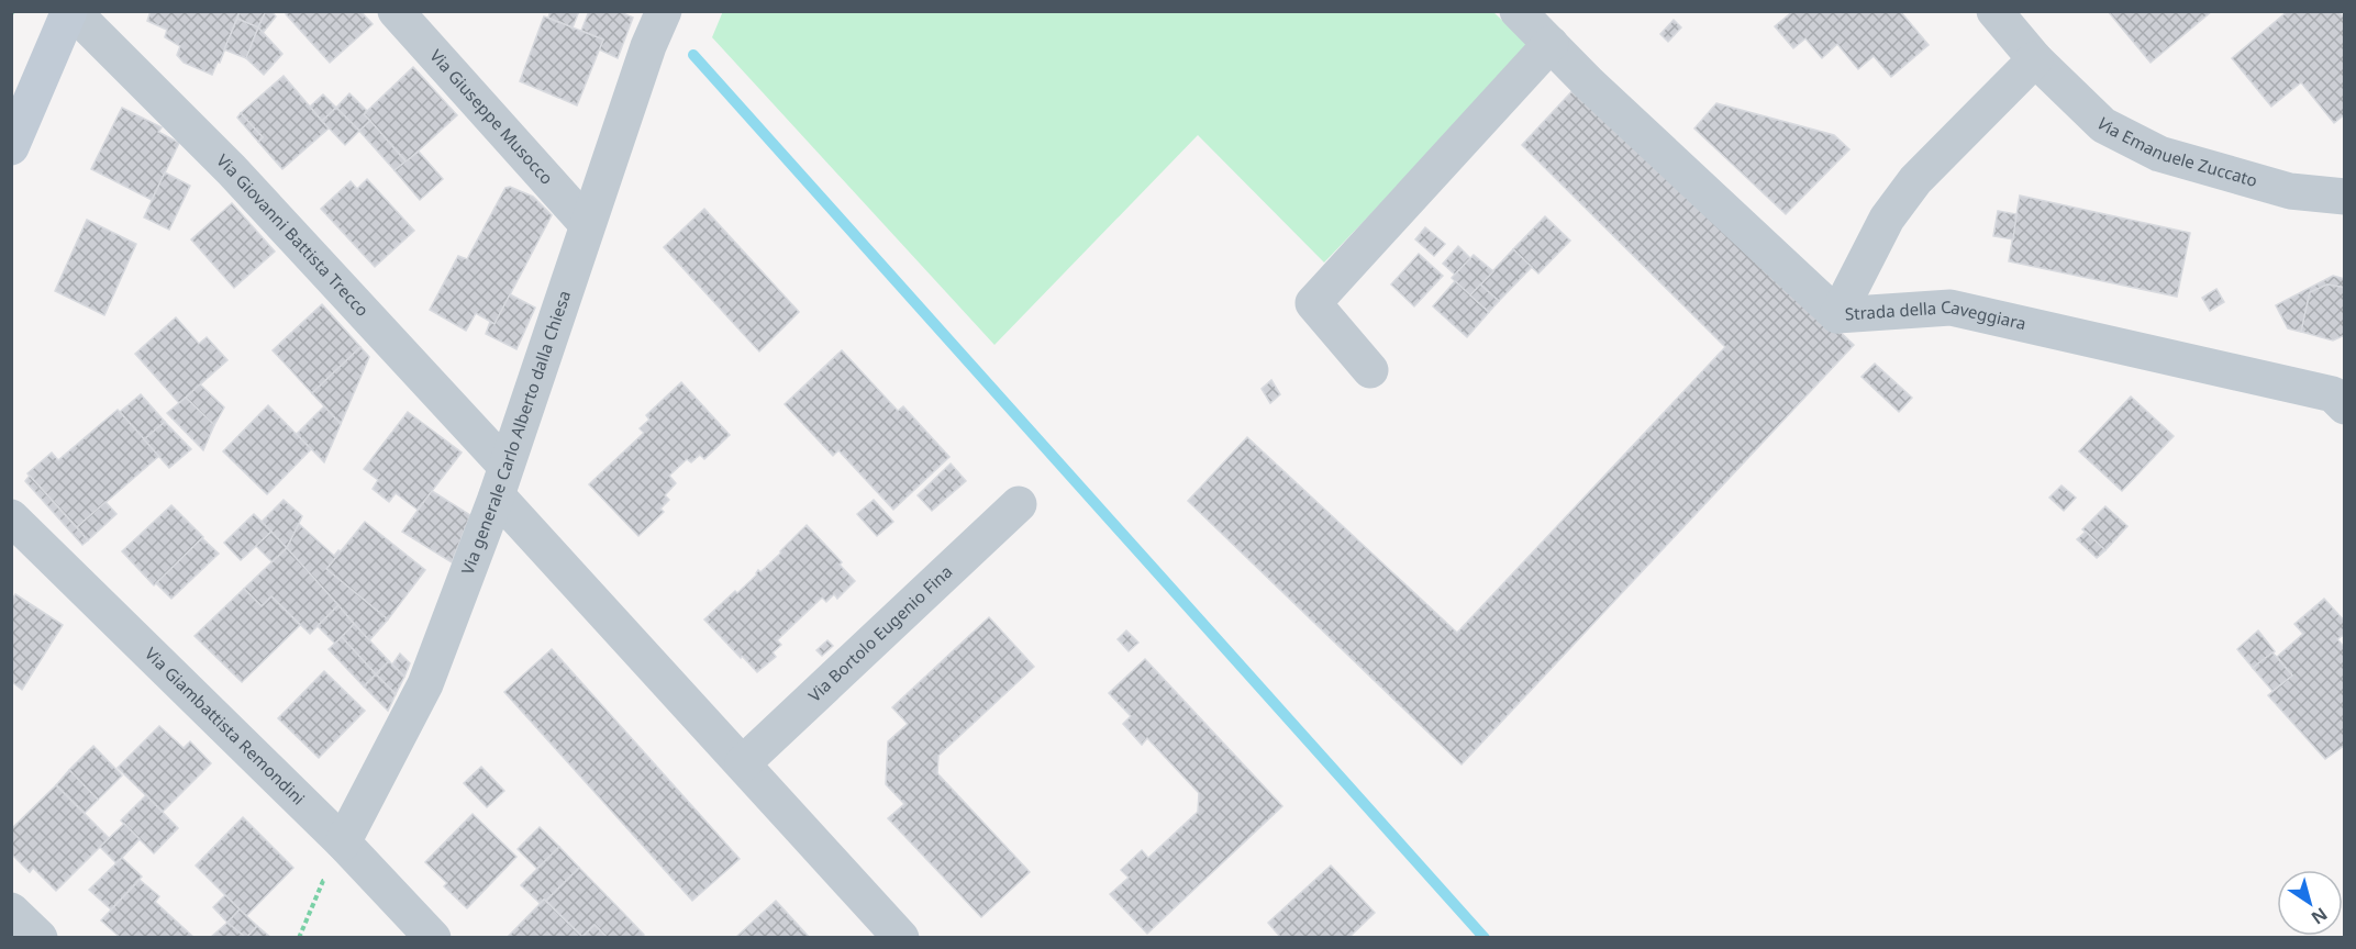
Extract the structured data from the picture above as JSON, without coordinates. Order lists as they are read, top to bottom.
{
  "streets": {
    "street": [
      "Via Giuseppe Musocco",
      "Via Emanuele Zuccato",
      "Via Giovanni Battista Trecco",
      "Strada della Caveggiara",
      "Via generale Carlo Alberto dalla Chiesa",
      "Via Bortolo Eugenio Fina",
      "Via Giambattista Remondini"
    ]
  },
  "crossings": [
    ["Via Giuseppe Musocco", "Via generale Carlo Alberto dalla Chiesa"],
    ["Via Giovanni Battista Trecco", "Via generale Carlo Alberto dalla Chiesa"],
    ["Via generale Carlo Alberto dalla Chiesa", "Via Giambattista Remondini"]
  ],
  "north": "bottom right"
}
